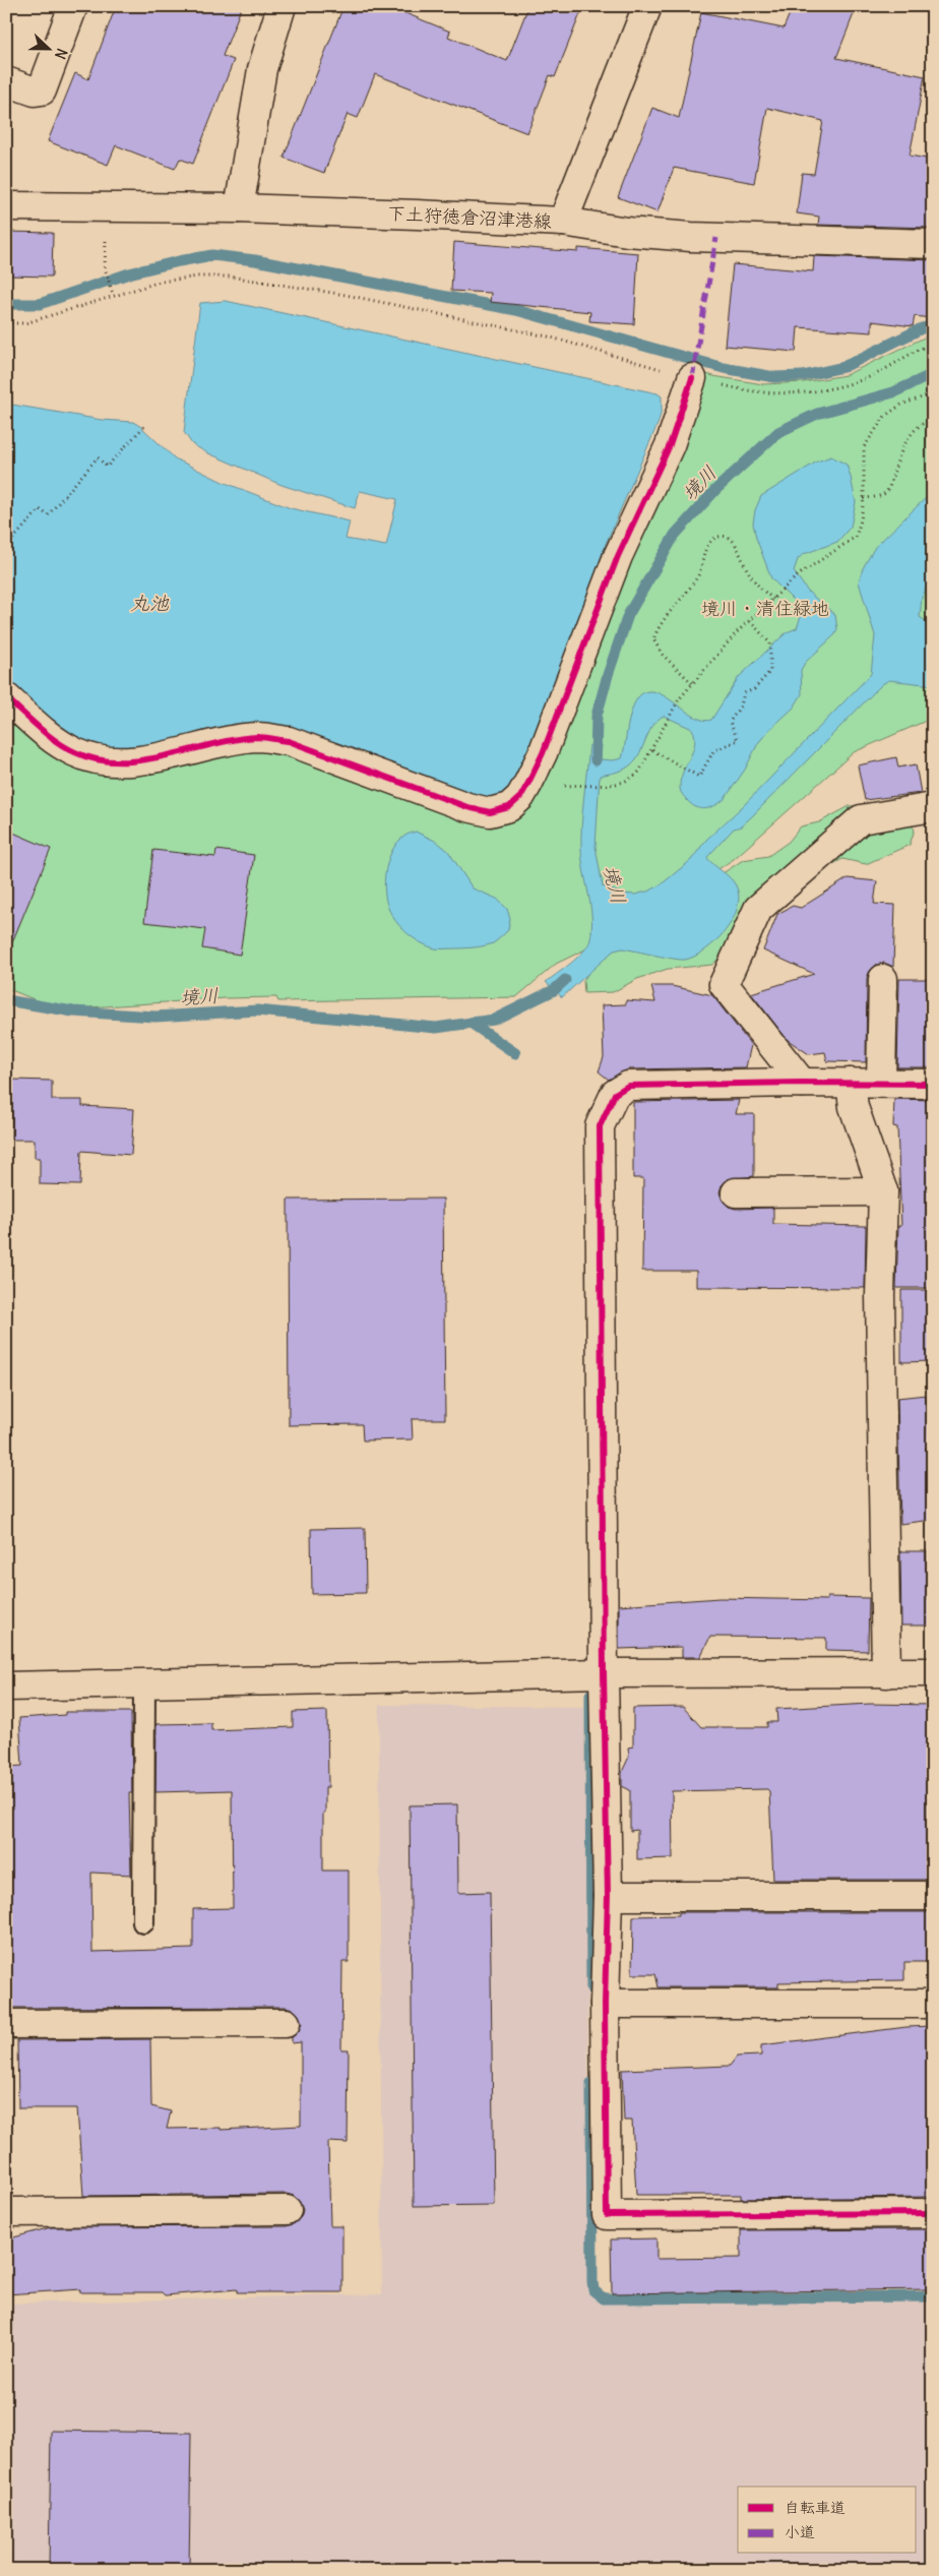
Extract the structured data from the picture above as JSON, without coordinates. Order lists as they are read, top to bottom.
{
  "streets": {
    "street": ["下土狩徳倉沼津港線"]
  },
  "water": ["境川", "丸池"],
  "parks": ["境川・清住緑地"],
  "legend": ["自転車道", "小道"],
  "north": "right"
}
